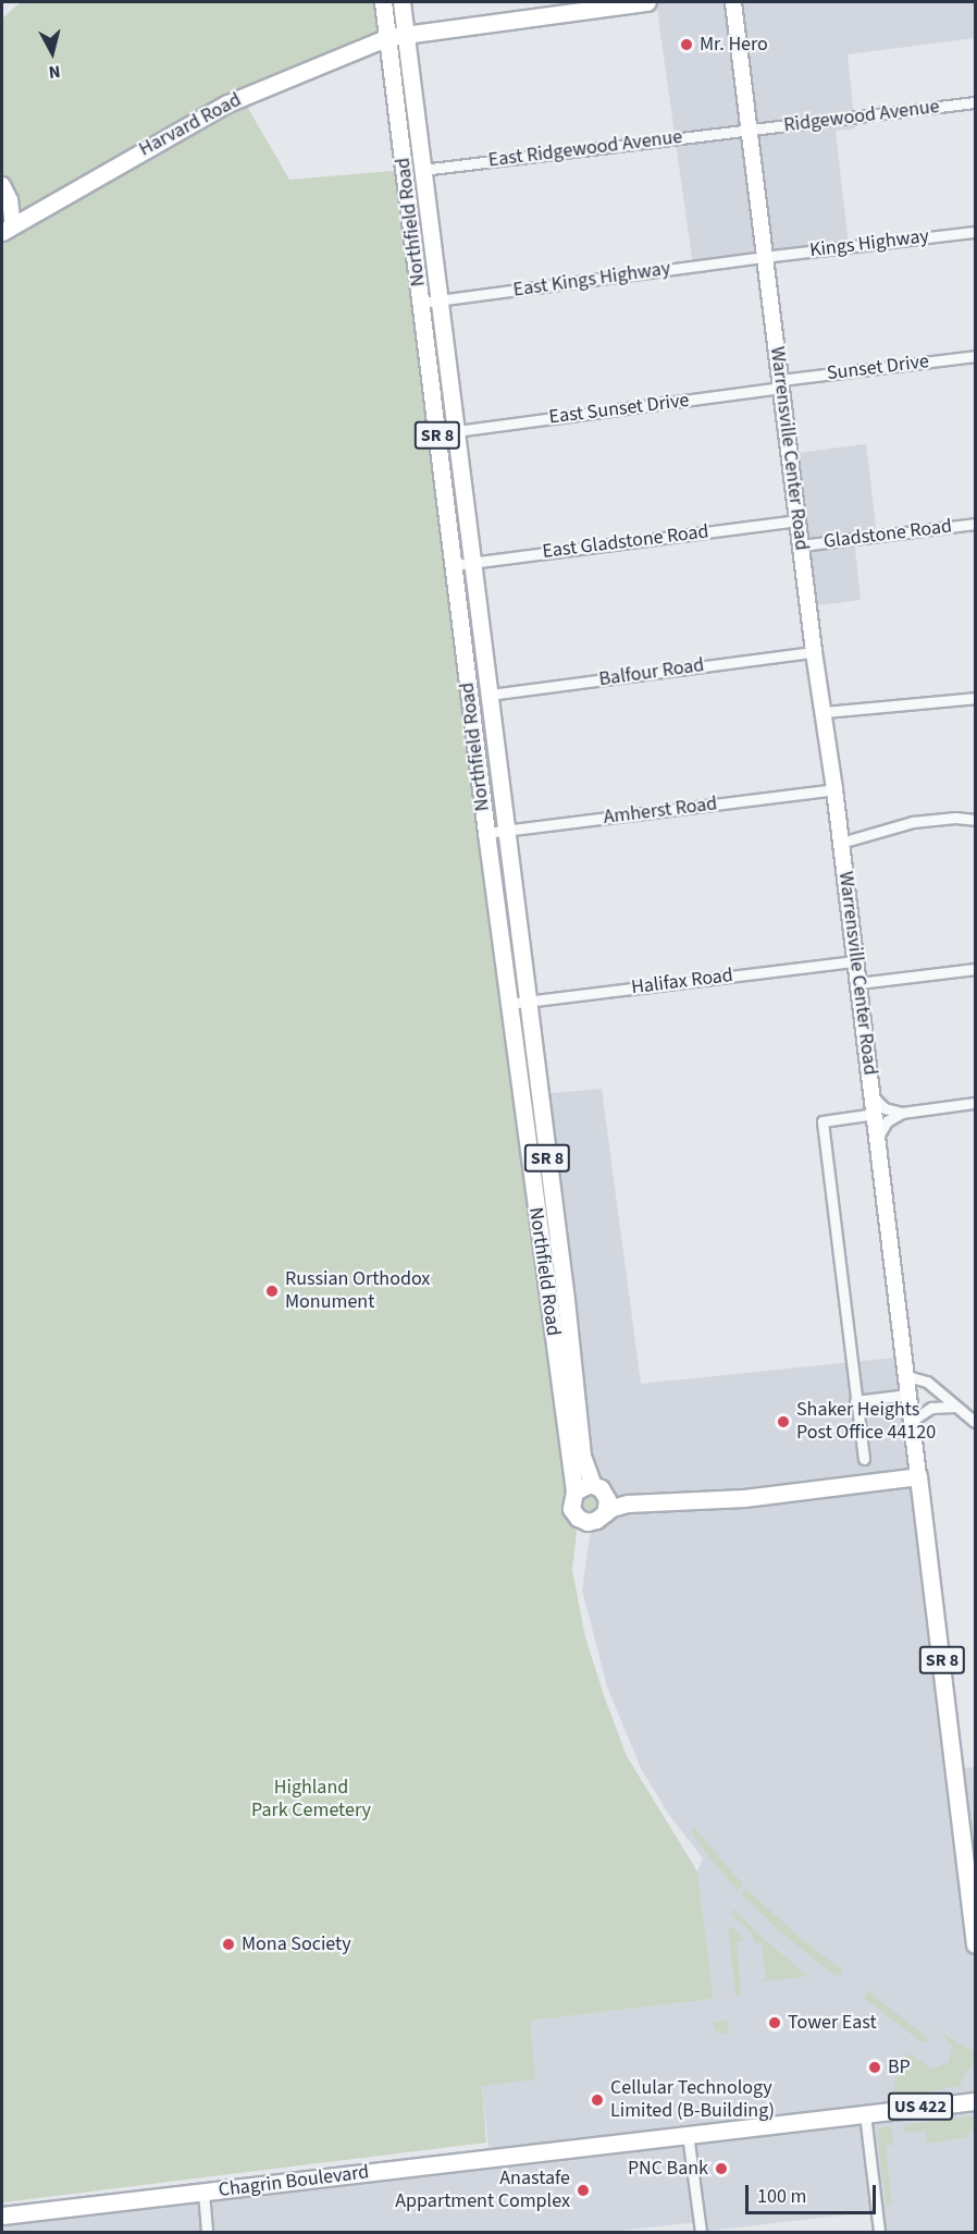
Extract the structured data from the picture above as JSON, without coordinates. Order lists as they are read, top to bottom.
{
  "streets": {
    "main road": [
      "Harvard Road",
      "Northfield Road",
      "SR 8",
      "Warrensville Center Road",
      "US 422",
      "Chagrin Boulevard"
    ],
    "street": [
      "Ridgewood Avenue",
      "East Ridgewood Avenue",
      "Kings Highway",
      "East Kings Highway",
      "Sunset Drive",
      "East Sunset Drive",
      "Gladstone Road",
      "East Gladstone Road",
      "Balfour Road",
      "Amherst Road",
      "Halifax Road"
    ]
  },
  "crossings": [
    ["Ridgewood Avenue", "East Ridgewood Avenue"],
    ["Ridgewood Avenue", "Warrensville Center Road"],
    ["Harvard Road", "Northfield Road"],
    ["East Ridgewood Avenue", "Northfield Road"],
    ["East Ridgewood Avenue", "Warrensville Center Road"],
    ["Northfield Road", "East Kings Highway"],
    ["Northfield Road", "East Sunset Drive"],
    ["Northfield Road", "SR 8"],
    ["Northfield Road", "East Gladstone Road"],
    ["Northfield Road", "Balfour Road"],
    ["Northfield Road", "Amherst Road"],
    ["Northfield Road", "Halifax Road"],
    ["Kings Highway", "East Kings Highway"],
    ["Kings Highway", "Warrensville Center Road"],
    ["East Kings Highway", "Warrensville Center Road"],
    ["Sunset Drive", "East Sunset Drive"],
    ["Sunset Drive", "Warrensville Center Road"],
    ["East Sunset Drive", "Warrensville Center Road"],
    ["SR 8", "Warrensville Center Road"],
    ["Warrensville Center Road", "Gladstone Road"],
    ["Warrensville Center Road", "East Gladstone Road"],
    ["Warrensville Center Road", "Balfour Road"],
    ["Warrensville Center Road", "Amherst Road"],
    ["Warrensville Center Road", "Halifax Road"]
  ],
  "parks": ["Highland Park Cemetery"],
  "places": [
    "Mr. Hero",
    "Russian Orthodox Monument",
    "Shaker Heights Post Office 44120",
    "Mona Society",
    "Tower East",
    "BP",
    "Cellular Technology Limited (B-Building)",
    "PNC Bank",
    "Anastafe Appartment Complex"
  ],
  "scale_bar": "100 m",
  "north": "bottom"
}
